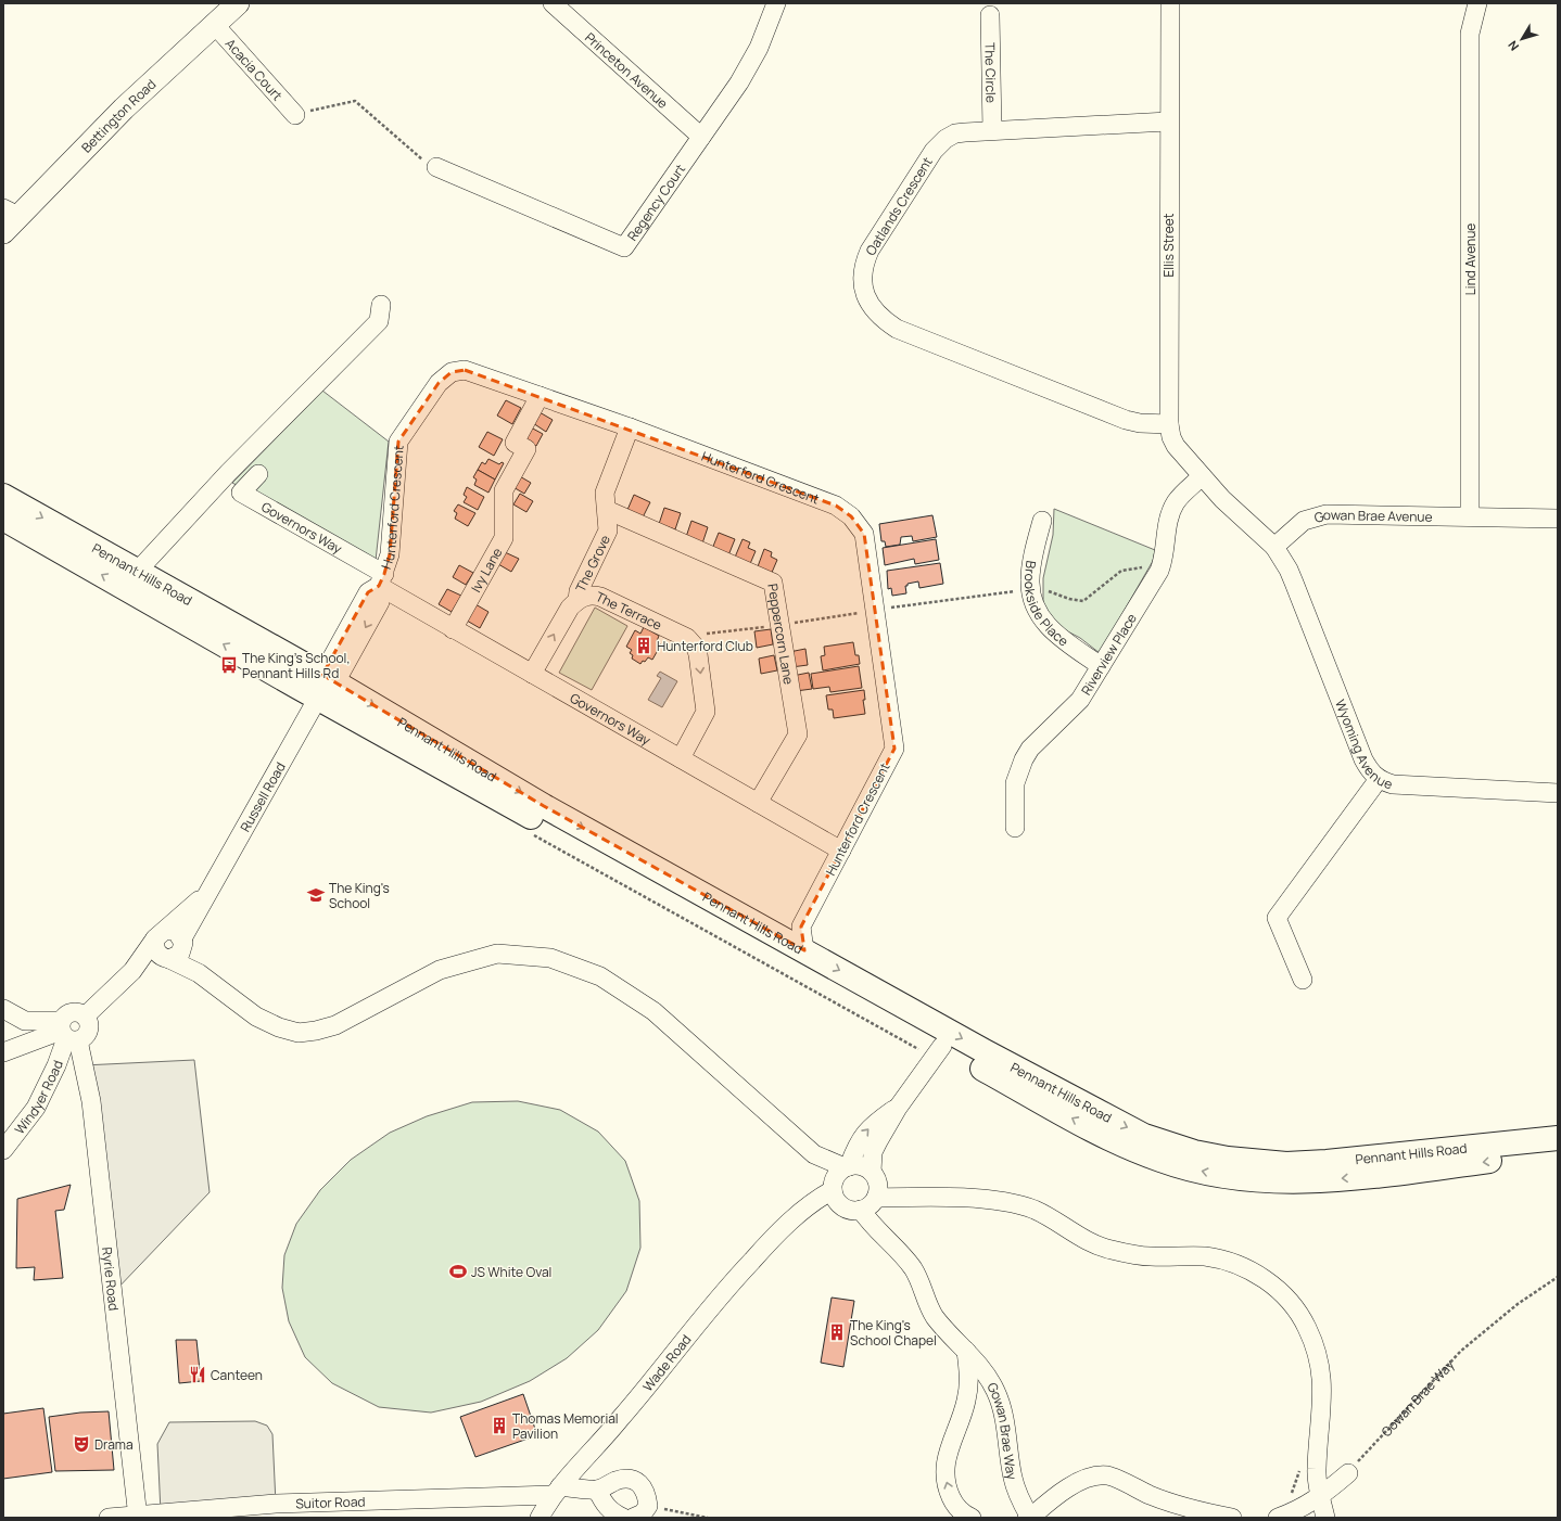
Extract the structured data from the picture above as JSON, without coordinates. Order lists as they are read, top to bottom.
{
  "streets": {
    "highway": ["Pennant Hills Road"],
    "main road": ["Bettington Road"],
    "street": [
      "Acacia Court",
      "Princeton Avenue",
      "The Circle",
      "Regency Court",
      "Oatlands Crescent",
      "Ellis Street",
      "Lind Avenue",
      "Hunterford Crescent",
      "Gowan Brae Avenue",
      "Governors Way",
      "The Grove",
      "Ivy Lane",
      "Brookside Place",
      "The Terrace",
      "Peppercorn Lane",
      "Riverview Place",
      "Wyoming Avenue",
      "Russell Road",
      "Windyer Road",
      "Ryrie Road",
      "Wade Road",
      "Gowan Brae Way",
      "Suitor Road"
    ]
  },
  "crossings": [
    ["Acacia Court", "Bettington Road"],
    ["Princeton Avenue", "Regency Court"],
    ["The Circle", "Oatlands Crescent"],
    ["Oatlands Crescent", "Ellis Street"],
    ["Ellis Street", "Riverview Place"],
    ["Lind Avenue", "Gowan Brae Avenue"],
    ["Hunterford Crescent", "Governors Way"],
    ["Hunterford Crescent", "The Grove"],
    ["Hunterford Crescent", "Ivy Lane"],
    ["Hunterford Crescent", "Pennant Hills Road"],
    ["Hunterford Crescent", "Russell Road"],
    ["Gowan Brae Avenue", "Wyoming Avenue"],
    ["Governors Way", "Ivy Lane"],
    ["Governors Way", "The Terrace"],
    ["Governors Way", "Peppercorn Lane"],
    ["The Grove", "The Terrace"],
    ["The Grove", "Peppercorn Lane"],
    ["Pennant Hills Road", "Russell Road"],
    ["Brookside Place", "Riverview Place"],
    ["Windyer Road", "Ryrie Road"],
    ["Ryrie Road", "Suitor Road"],
    ["Wade Road", "Gowan Brae Way"],
    ["Wade Road", "Suitor Road"]
  ],
  "places": {
    "building": ["Hunterford Club", "The King's School Chapel", "Thomas Memorial Pavilion"],
    "bus stop": ["The King's School, Pennant Hills Rd"],
    "school or university": ["The King's School"],
    "sports": ["JS White Oval"],
    "restaurant": ["Canteen"],
    "theatre": ["Drama"]
  },
  "north": "bottom left"
}
